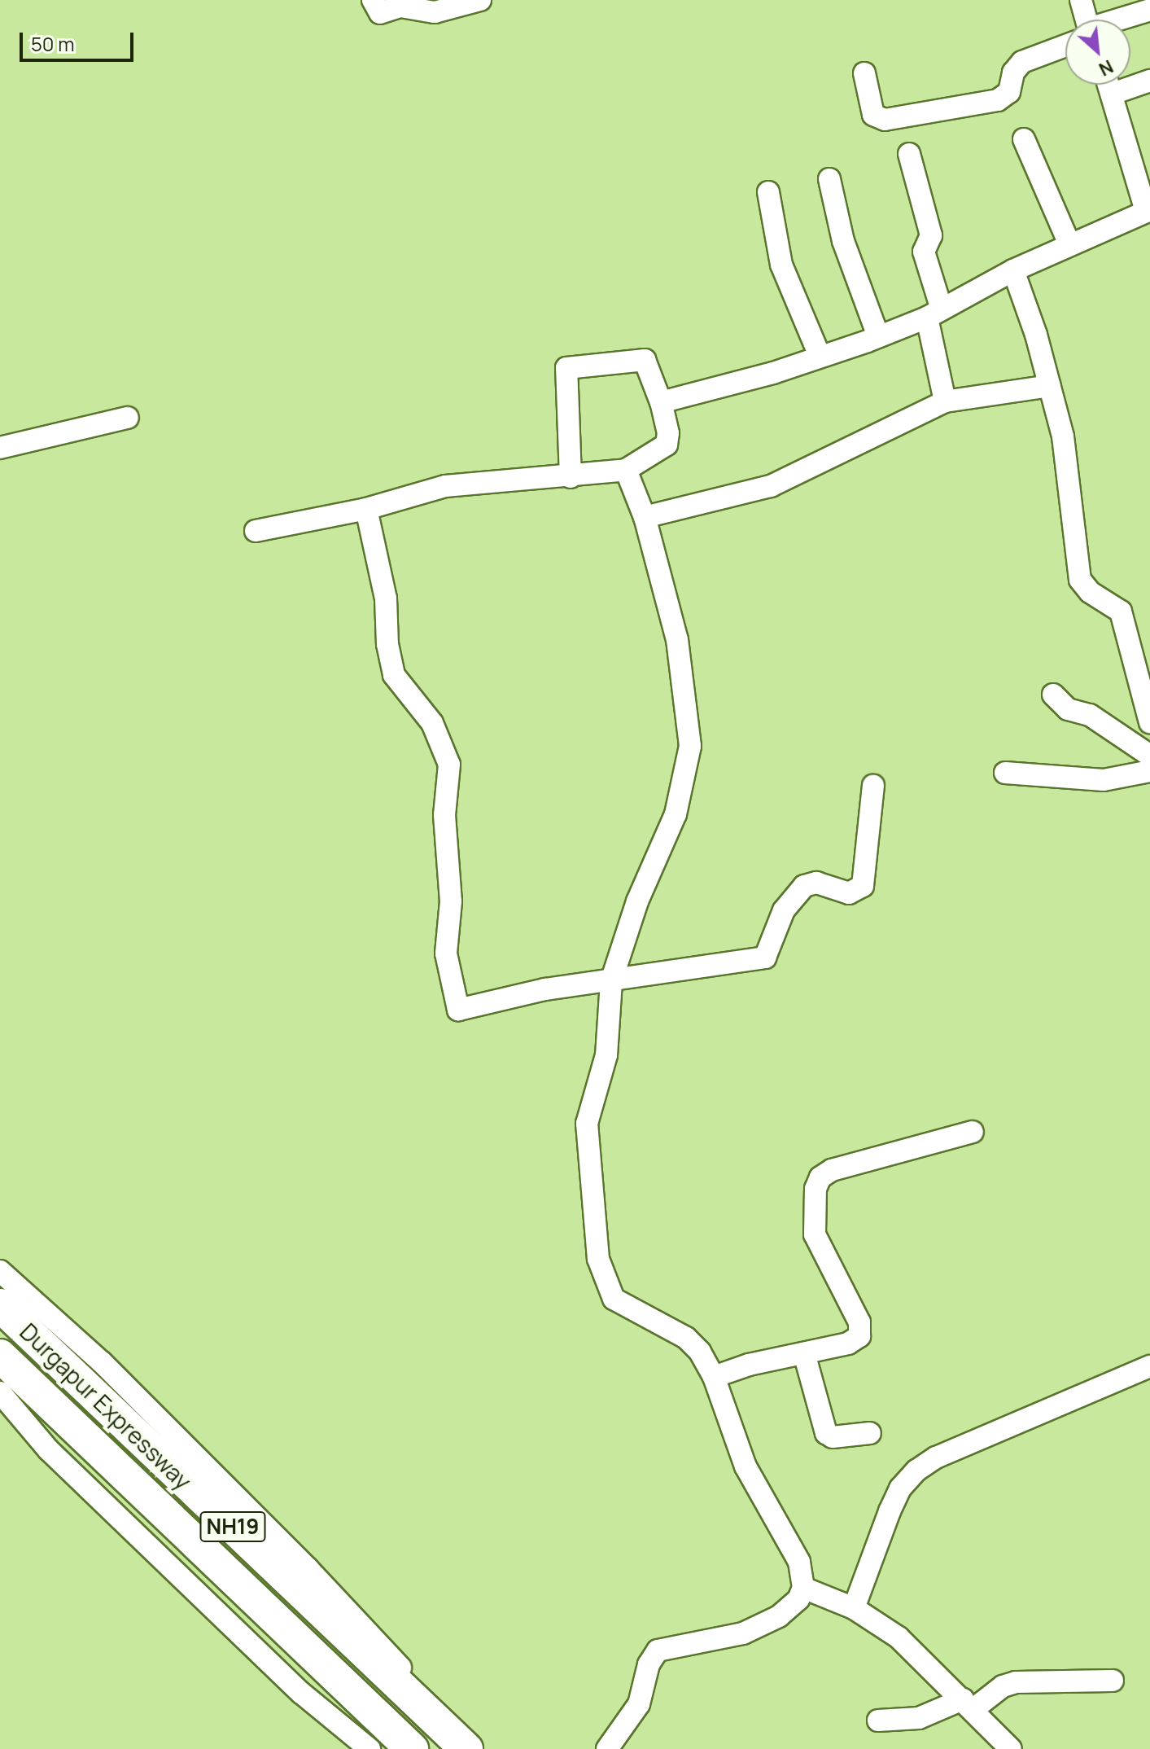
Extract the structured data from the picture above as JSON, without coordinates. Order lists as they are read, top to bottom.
{
  "streets": {
    "highway": ["Durgapur Expressway", "NH19"]
  },
  "scale_bar": "50 m",
  "north": "bottom right"
}
